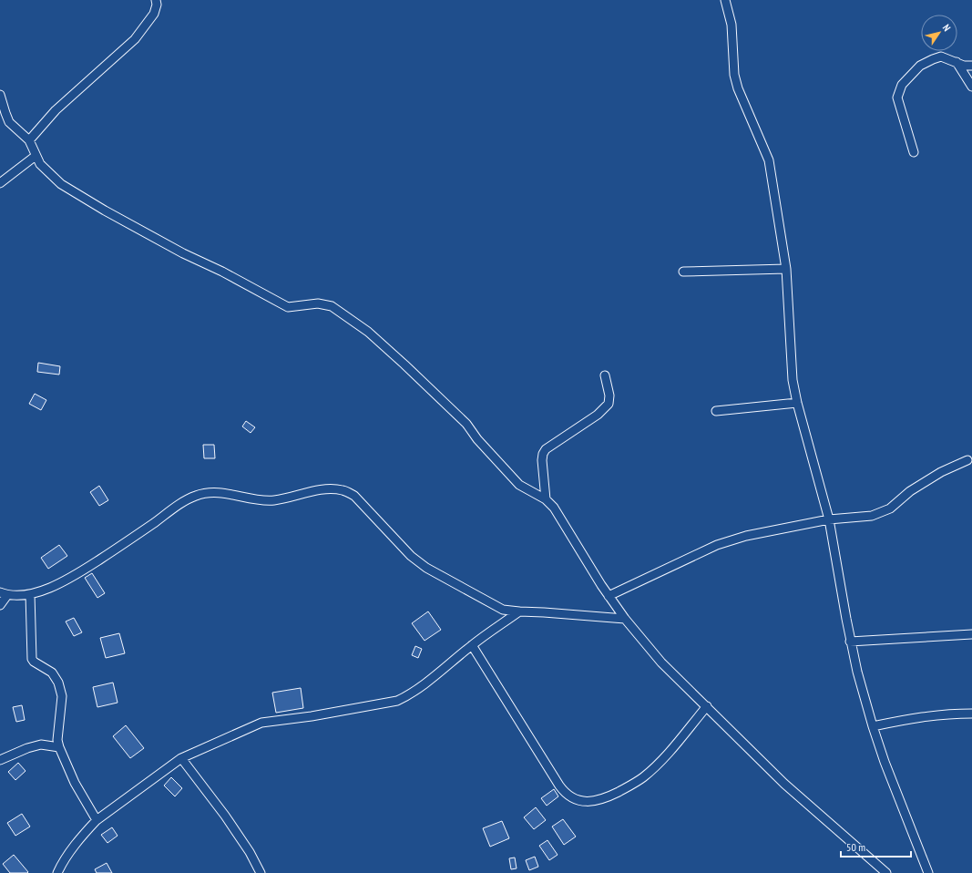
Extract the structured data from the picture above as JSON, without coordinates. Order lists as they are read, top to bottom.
{
  "scale_bar": "50 m",
  "north": "top right"
}
